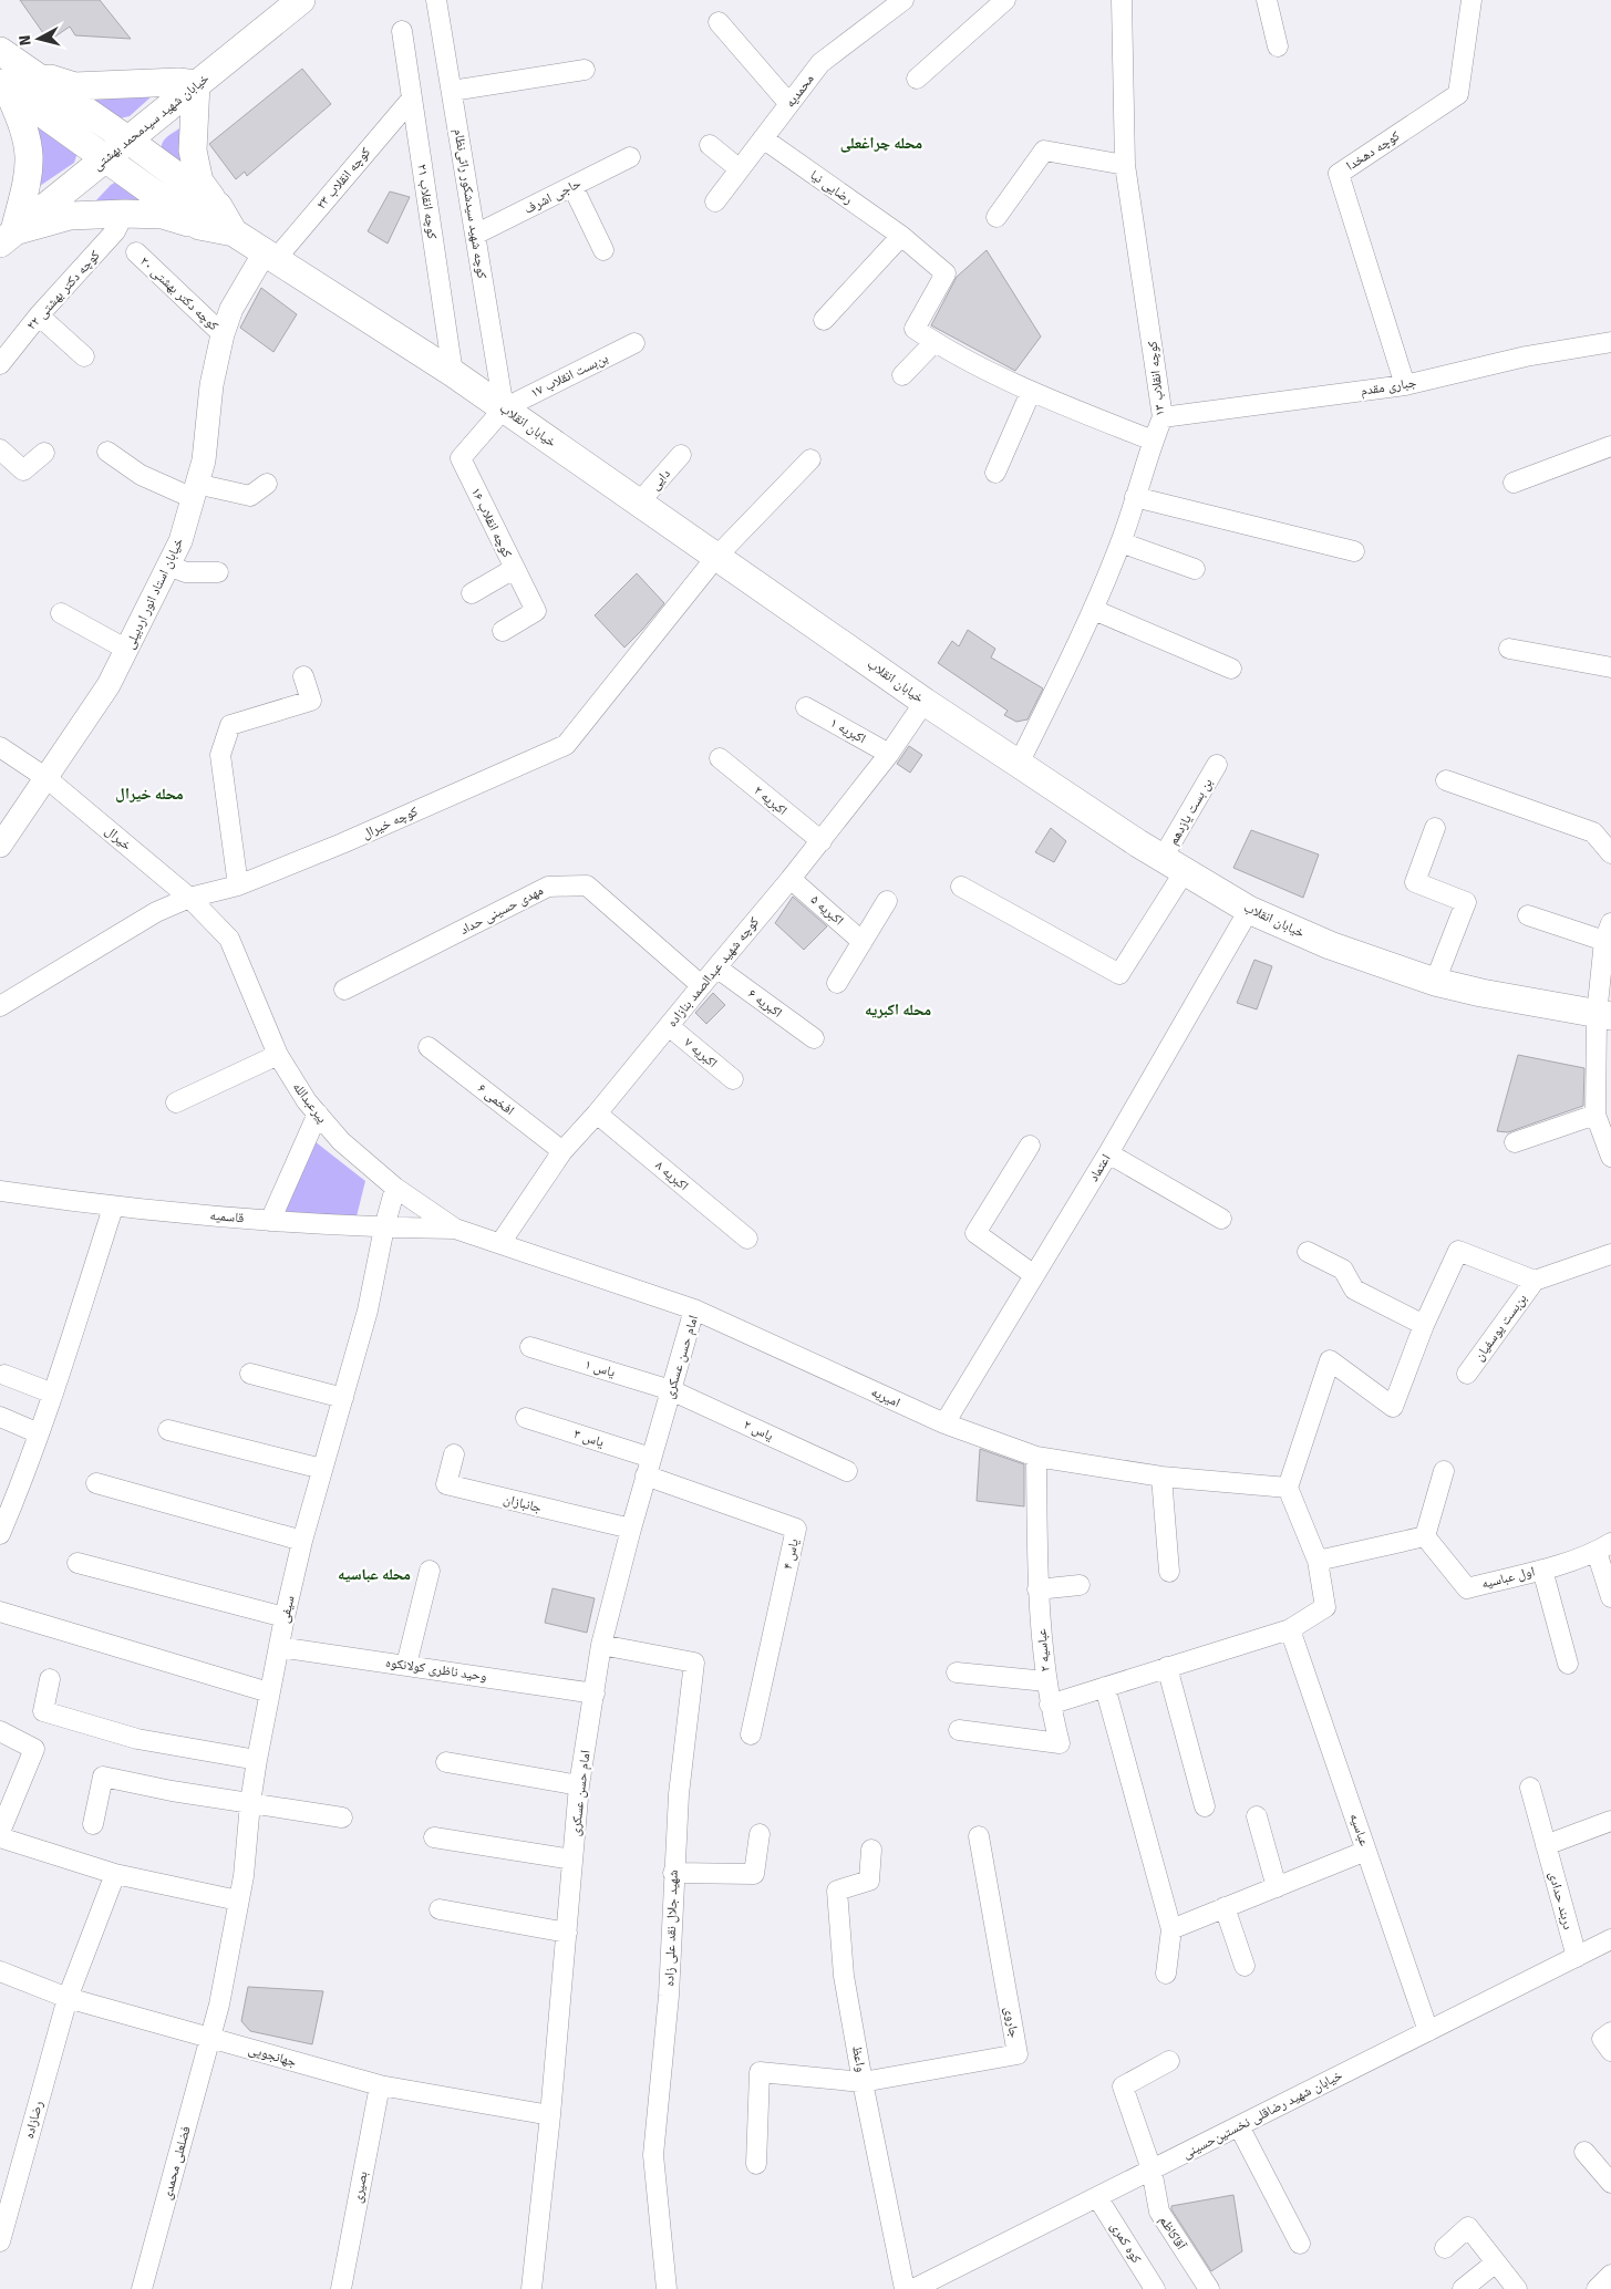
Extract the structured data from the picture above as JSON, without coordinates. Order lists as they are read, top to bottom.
{
  "streets": {
    "main road": ["خیابان شهید سیدمحمد بهشتی", "خیابان انقلاب"],
    "street": [
      "محمدیه",
      "کوچه دهخدا",
      "کوچه انقلاب ۲۳",
      "رضایی نیا",
      "حاجی اشرف",
      "کوچه انقلاب ۲۱",
      "کوچه شهید سیدشکور راثی‌نظام",
      "کوچه دکتر بهشتی ۲۲",
      "کوچه دکتر بهشتی ۲۰",
      "بن‌بست انقلاب ۱۷",
      "کوچه انقلاب ۱۳",
      "جباری مقدم",
      "دایی",
      "کوچه انقلاب ۱۶",
      "خیابان استاد انور اردبیلی",
      "اکبریه ۱",
      "اکبریه ۲",
      "بن بست یازدهم",
      "کوچه خیرال",
      "خیرال",
      "مهدی حسینی حداد",
      "اکبریه ۵",
      "کوچه شهید عبدالصمد بنازاده",
      "اکبریه ۶",
      "اکبریه ۷",
      "افخمی ۶",
      "پیرعبدالله",
      "اعتماد",
      "اکبریه ۸",
      "قاسمیه",
      "بن‌بست یوسفیان",
      "امام حسن عسکری",
      "یاس ۱",
      "امیریه",
      "یاس ۲",
      "یاس ۳",
      "جانبازان",
      "یاس ۴",
      "اول عباسیه",
      "سیفی",
      "عباسیه ۲",
      "وحید ناظری کولانکوه",
      "عباسیه",
      "دربند حدادی",
      "شهید جلال نقد علی زاده",
      "جاروی",
      "جهانجویی",
      "واعظ",
      "خیابان شهید رضاقلی نخستین‌حسینی",
      "رضازاده",
      "فضلعلی محمدی",
      "بصیری",
      "آقاکاظم",
      "کوه کمری"
    ]
  },
  "crossings": [
    ["محمدیه", "رضایی نیا"],
    ["کوچه دهخدا", "جباری مقدم"],
    ["کوچه انقلاب ۲۳", "کوچه انقلاب ۲۱"],
    ["کوچه انقلاب ۲۳", "خیابان انقلاب"],
    ["کوچه انقلاب ۲۳", "خیابان استاد انور اردبیلی"],
    ["رضایی نیا", "کوچه انقلاب ۱۳"],
    ["حاجی اشرف", "کوچه شهید سیدشکور راثی‌نظام"],
    ["کوچه انقلاب ۲۱", "خیابان انقلاب"],
    ["کوچه شهید سیدشکور راثی‌نظام", "بن‌بست انقلاب ۱۷"],
    ["کوچه شهید سیدشکور راثی‌نظام", "خیابان انقلاب"],
    ["کوچه شهید سیدشکور راثی‌نظام", "کوچه انقلاب ۱۶"],
    ["کوچه دکتر بهشتی ۲۰", "خیابان استاد انور اردبیلی"],
    ["بن‌بست انقلاب ۱۷", "خیابان انقلاب"],
    ["بن‌بست انقلاب ۱۷", "کوچه انقلاب ۱۶"],
    ["کوچه انقلاب ۱۳", "جباری مقدم"],
    ["کوچه انقلاب ۱۳", "خیابان انقلاب"],
    ["خیابان انقلاب", "دایی"],
    ["خیابان انقلاب", "کوچه انقلاب ۱۶"],
    ["خیابان انقلاب", "خیابان استاد انور اردبیلی"],
    ["خیابان انقلاب", "بن بست یازدهم"],
    ["خیابان انقلاب", "کوچه خیرال"],
    ["خیابان انقلاب", "کوچه شهید عبدالصمد بنازاده"],
    ["خیابان انقلاب", "اعتماد"],
    ["خیابان استاد انور اردبیلی", "خیرال"],
    ["اکبریه ۱", "کوچه شهید عبدالصمد بنازاده"],
    ["اکبریه ۲", "کوچه شهید عبدالصمد بنازاده"],
    ["کوچه خیرال", "خیرال"],
    ["کوچه خیرال", "پیرعبدالله"],
    ["خیرال", "پیرعبدالله"],
    ["مهدی حسینی حداد", "کوچه شهید عبدالصمد بنازاده"],
    ["اکبریه ۵", "کوچه شهید عبدالصمد بنازاده"],
    ["کوچه شهید عبدالصمد بنازاده", "اکبریه ۶"],
    ["کوچه شهید عبدالصمد بنازاده", "اکبریه ۷"],
    ["کوچه شهید عبدالصمد بنازاده", "افخمی ۶"],
    ["کوچه شهید عبدالصمد بنازاده", "پیرعبدالله"],
    ["کوچه شهید عبدالصمد بنازاده", "اکبریه ۸"],
    ["کوچه شهید عبدالصمد بنازاده", "امیریه"],
    ["پیرعبدالله", "قاسمیه"],
    ["پیرعبدالله", "امیریه"],
    ["پیرعبدالله", "سیفی"],
    ["اعتماد", "امیریه"],
    ["قاسمیه", "سیفی"],
    ["امام حسن عسکری", "یاس ۱"],
    ["امام حسن عسکری", "امیریه"],
    ["امام حسن عسکری", "یاس ۲"],
    ["امام حسن عسکری", "یاس ۳"],
    ["امام حسن عسکری", "جانبازان"],
    ["امام حسن عسکری", "یاس ۴"],
    ["امام حسن عسکری", "وحید ناظری کولانکوه"],
    ["امام حسن عسکری", "شهید جلال نقد علی زاده"],
    ["امام حسن عسکری", "جهانجویی"],
    ["یاس ۱", "یاس ۲"],
    ["امیریه", "عباسیه ۲"],
    ["یاس ۳", "یاس ۴"],
    ["سیفی", "وحید ناظری کولانکوه"],
    ["سیفی", "جهانجویی"],
    ["سیفی", "فضلعلی محمدی"],
    ["عباسیه", "خیابان شهید رضاقلی نخستین‌حسینی"],
    ["دربند حدادی", "خیابان شهید رضاقلی نخستین‌حسینی"],
    ["جاروی", "واعظ"],
    ["جهانجویی", "رضازاده"],
    ["جهانجویی", "فضلعلی محمدی"],
    ["جهانجویی", "بصیری"],
    ["خیابان شهید رضاقلی نخستین‌حسینی", "آقاکاظم"],
    ["خیابان شهید رضاقلی نخستین‌حسینی", "کوه کمری"]
  ],
  "districts": [
    "محله چراغعلی",
    "محله خیرال",
    "محله اکبریه",
    "محله عباسیه"
  ],
  "north": "left"
}
